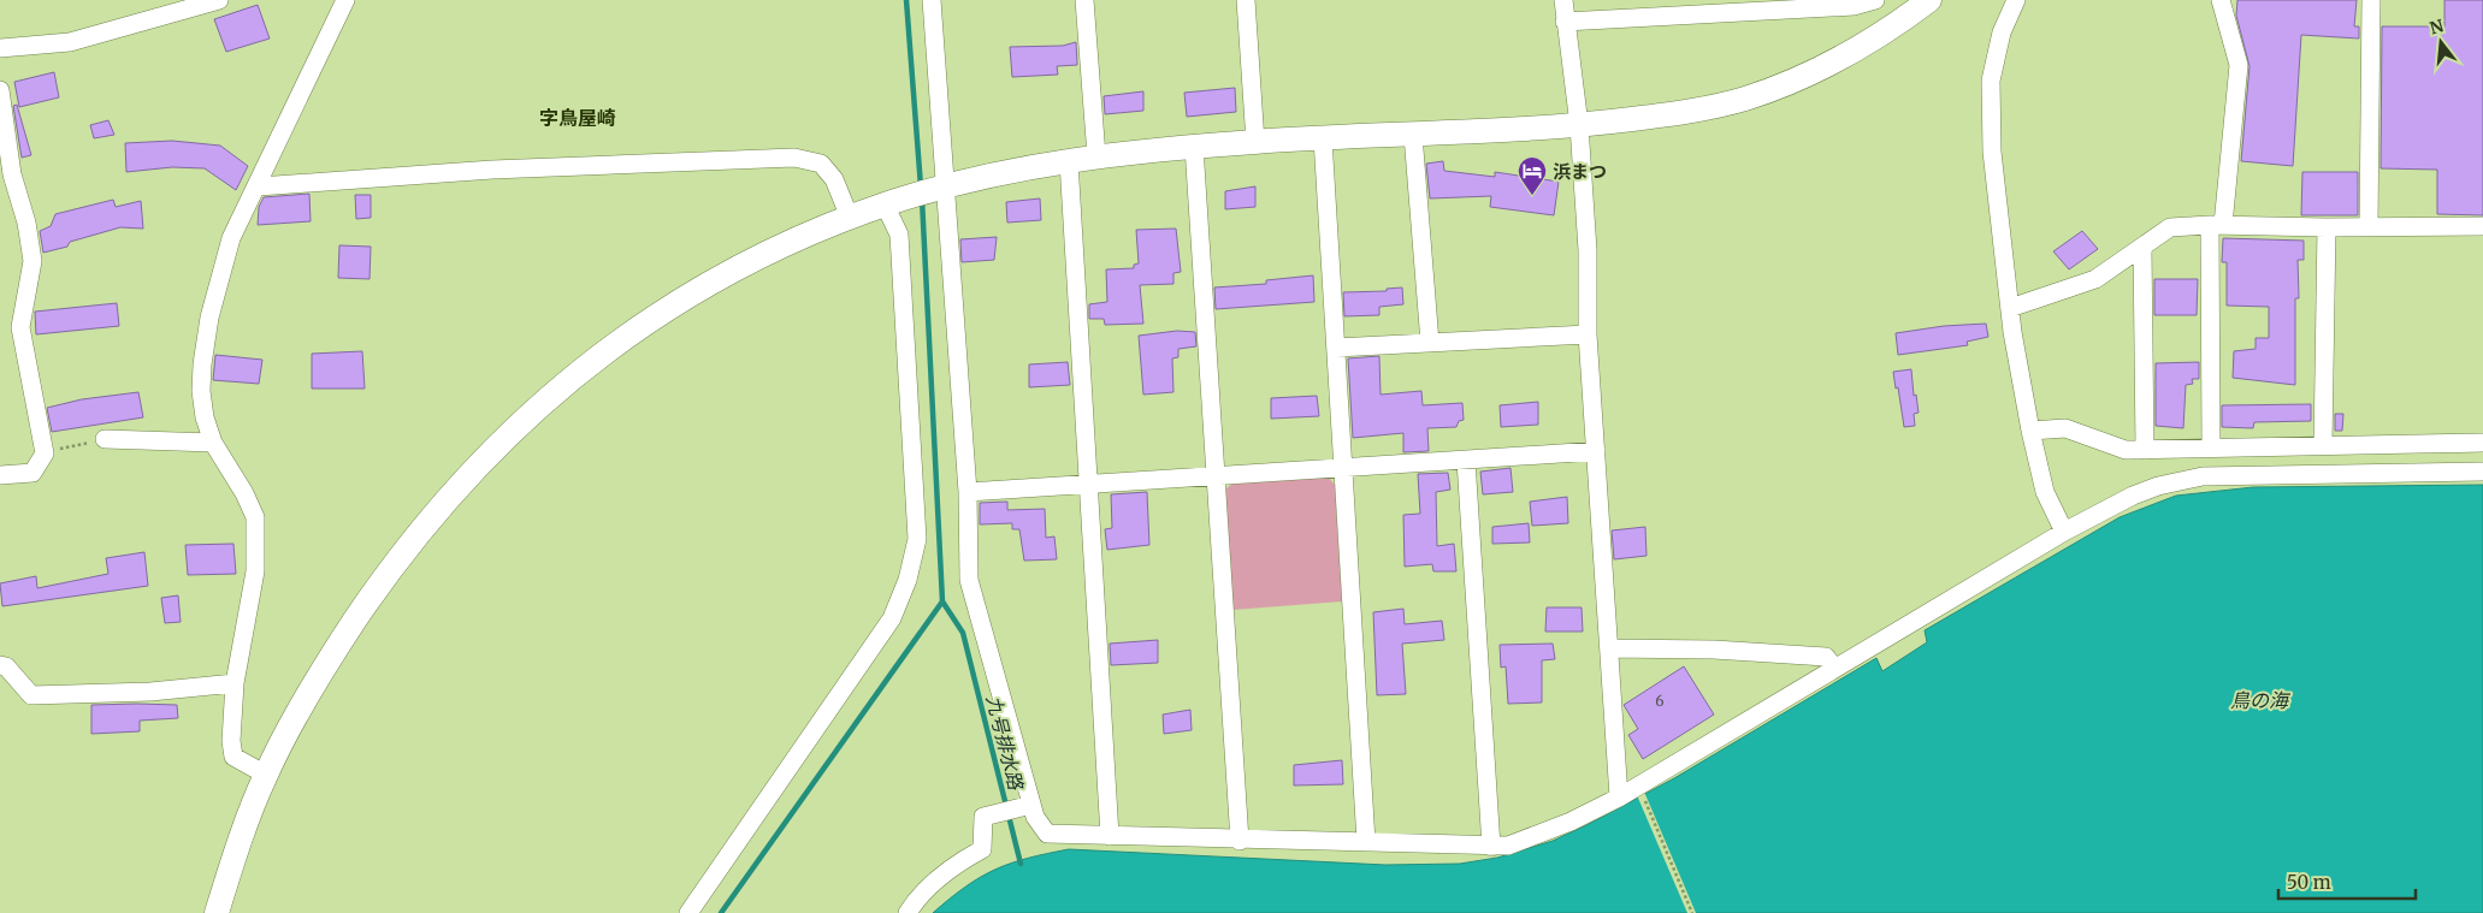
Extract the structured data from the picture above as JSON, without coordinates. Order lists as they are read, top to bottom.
{
  "districts": ["字鳥屋崎"],
  "water": ["鳥の海", "九号排水路"],
  "places": {
    "hotel": ["浜まつ"]
  },
  "house_numbers": ["6"],
  "scale_bar": "50 m",
  "north": "top"
}
